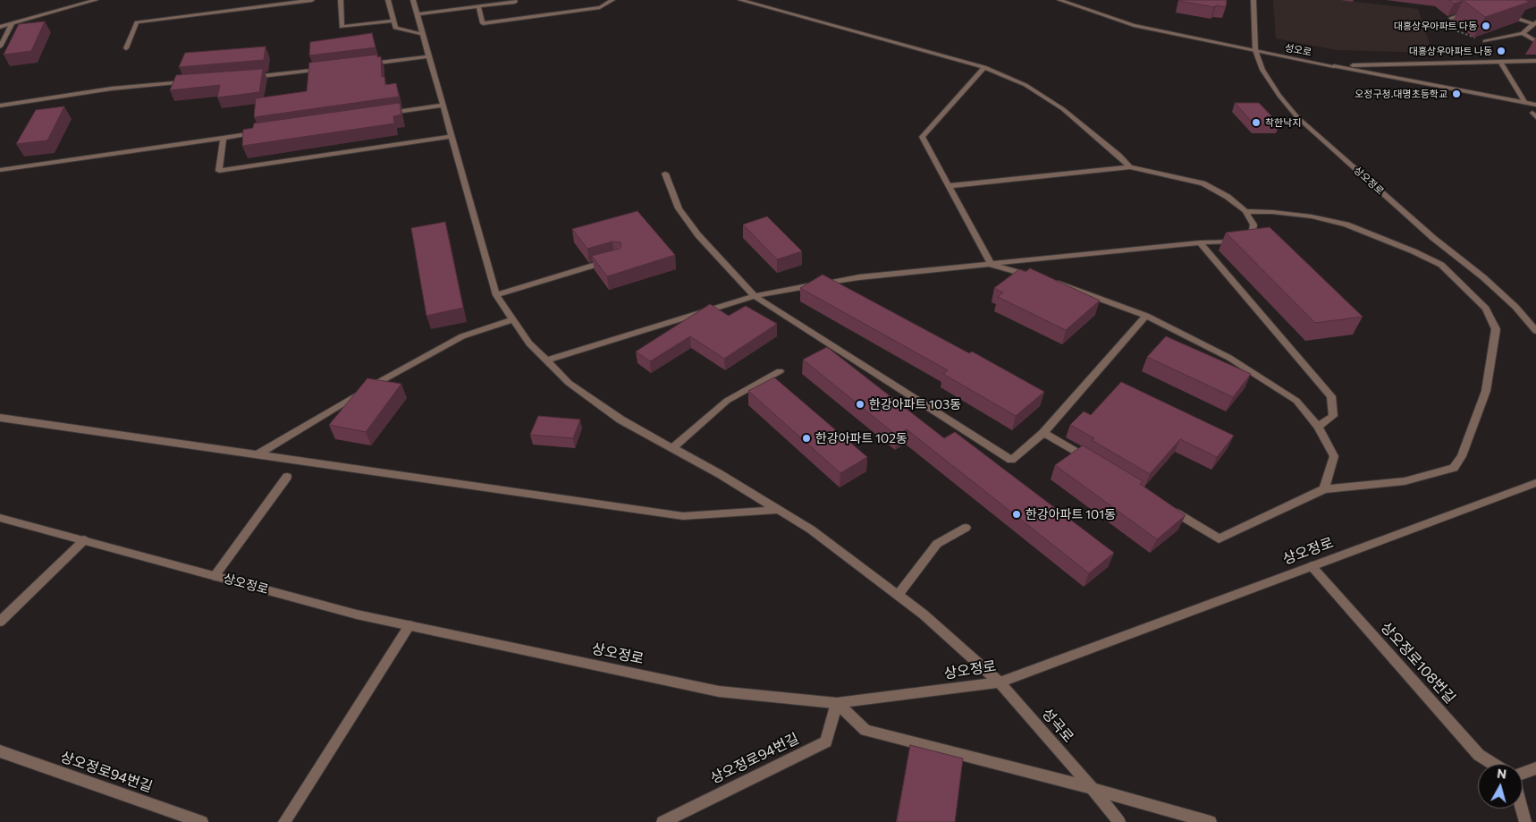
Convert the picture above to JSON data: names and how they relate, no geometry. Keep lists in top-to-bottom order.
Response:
{
  "streets": {
    "street": [
      "성오로",
      "상오정로",
      "상오정로108번길",
      "성곡로",
      "상오정로94번길"
    ]
  },
  "crossings": [
    ["성오로", "상오정로"],
    ["상오정로", "상오정로108번길"],
    ["상오정로", "성곡로"],
    ["상오정로", "상오정로94번길"]
  ],
  "places": [
    "대흥상우아파트 다동",
    "대흥상우아파트 나동",
    "오정구청.대명초등학교",
    "착한낙지",
    "한강아파트 103동",
    "한강아파트 102동",
    "한강아파트 101동"
  ],
  "north": "top"
}
